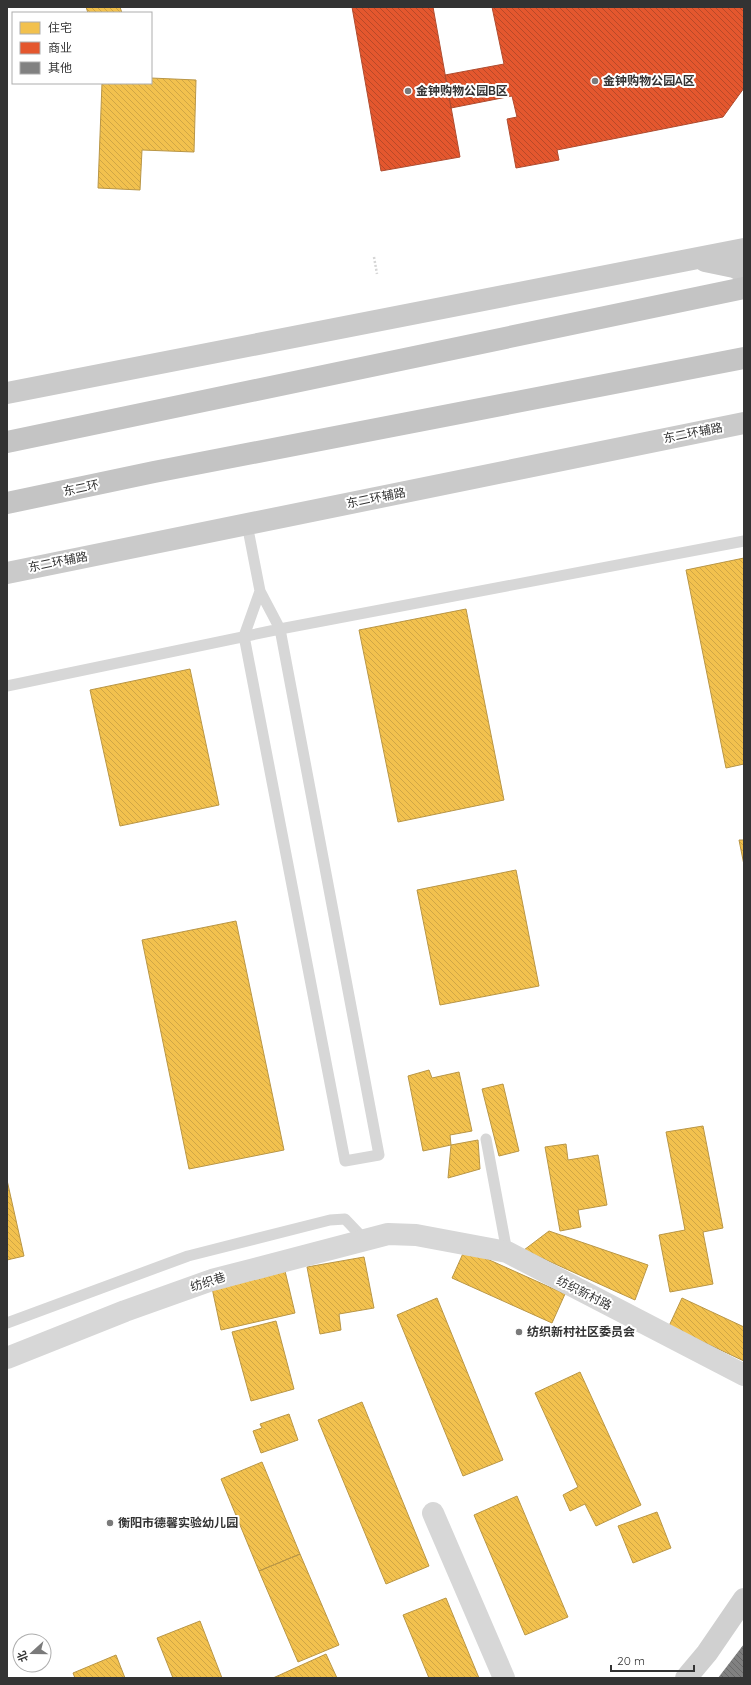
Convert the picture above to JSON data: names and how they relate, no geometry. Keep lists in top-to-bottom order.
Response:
{
  "streets": {
    "highway": ["东二环"],
    "main road": ["东二环辅路"],
    "street": ["纺织巷", "纺织新村路"]
  },
  "crossings": [
    ["纺织巷", "纺织新村路"]
  ],
  "places": [
    "金钟购物公园A区",
    "金钟购物公园B区",
    "纺织新村社区委员会",
    "衡阳市德馨实验幼儿园"
  ],
  "legend": ["住宅", "商业", "其他"],
  "scale_bar": "20 m",
  "north": "left"
}
